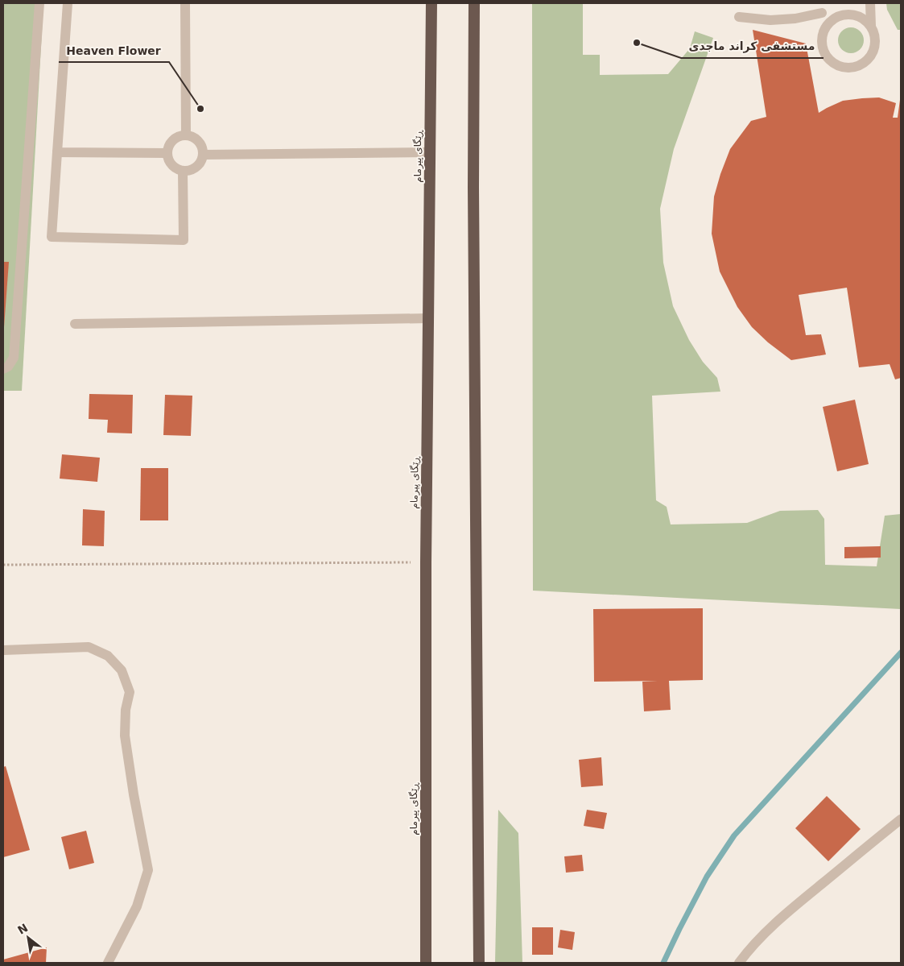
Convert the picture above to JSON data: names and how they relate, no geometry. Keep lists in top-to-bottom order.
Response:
{
  "streets": {
    "highway": ["ڕێگای پیرمام"]
  },
  "places": ["مستشفی کراند ماجدی", "Heaven Flower"],
  "north": "top left"
}
